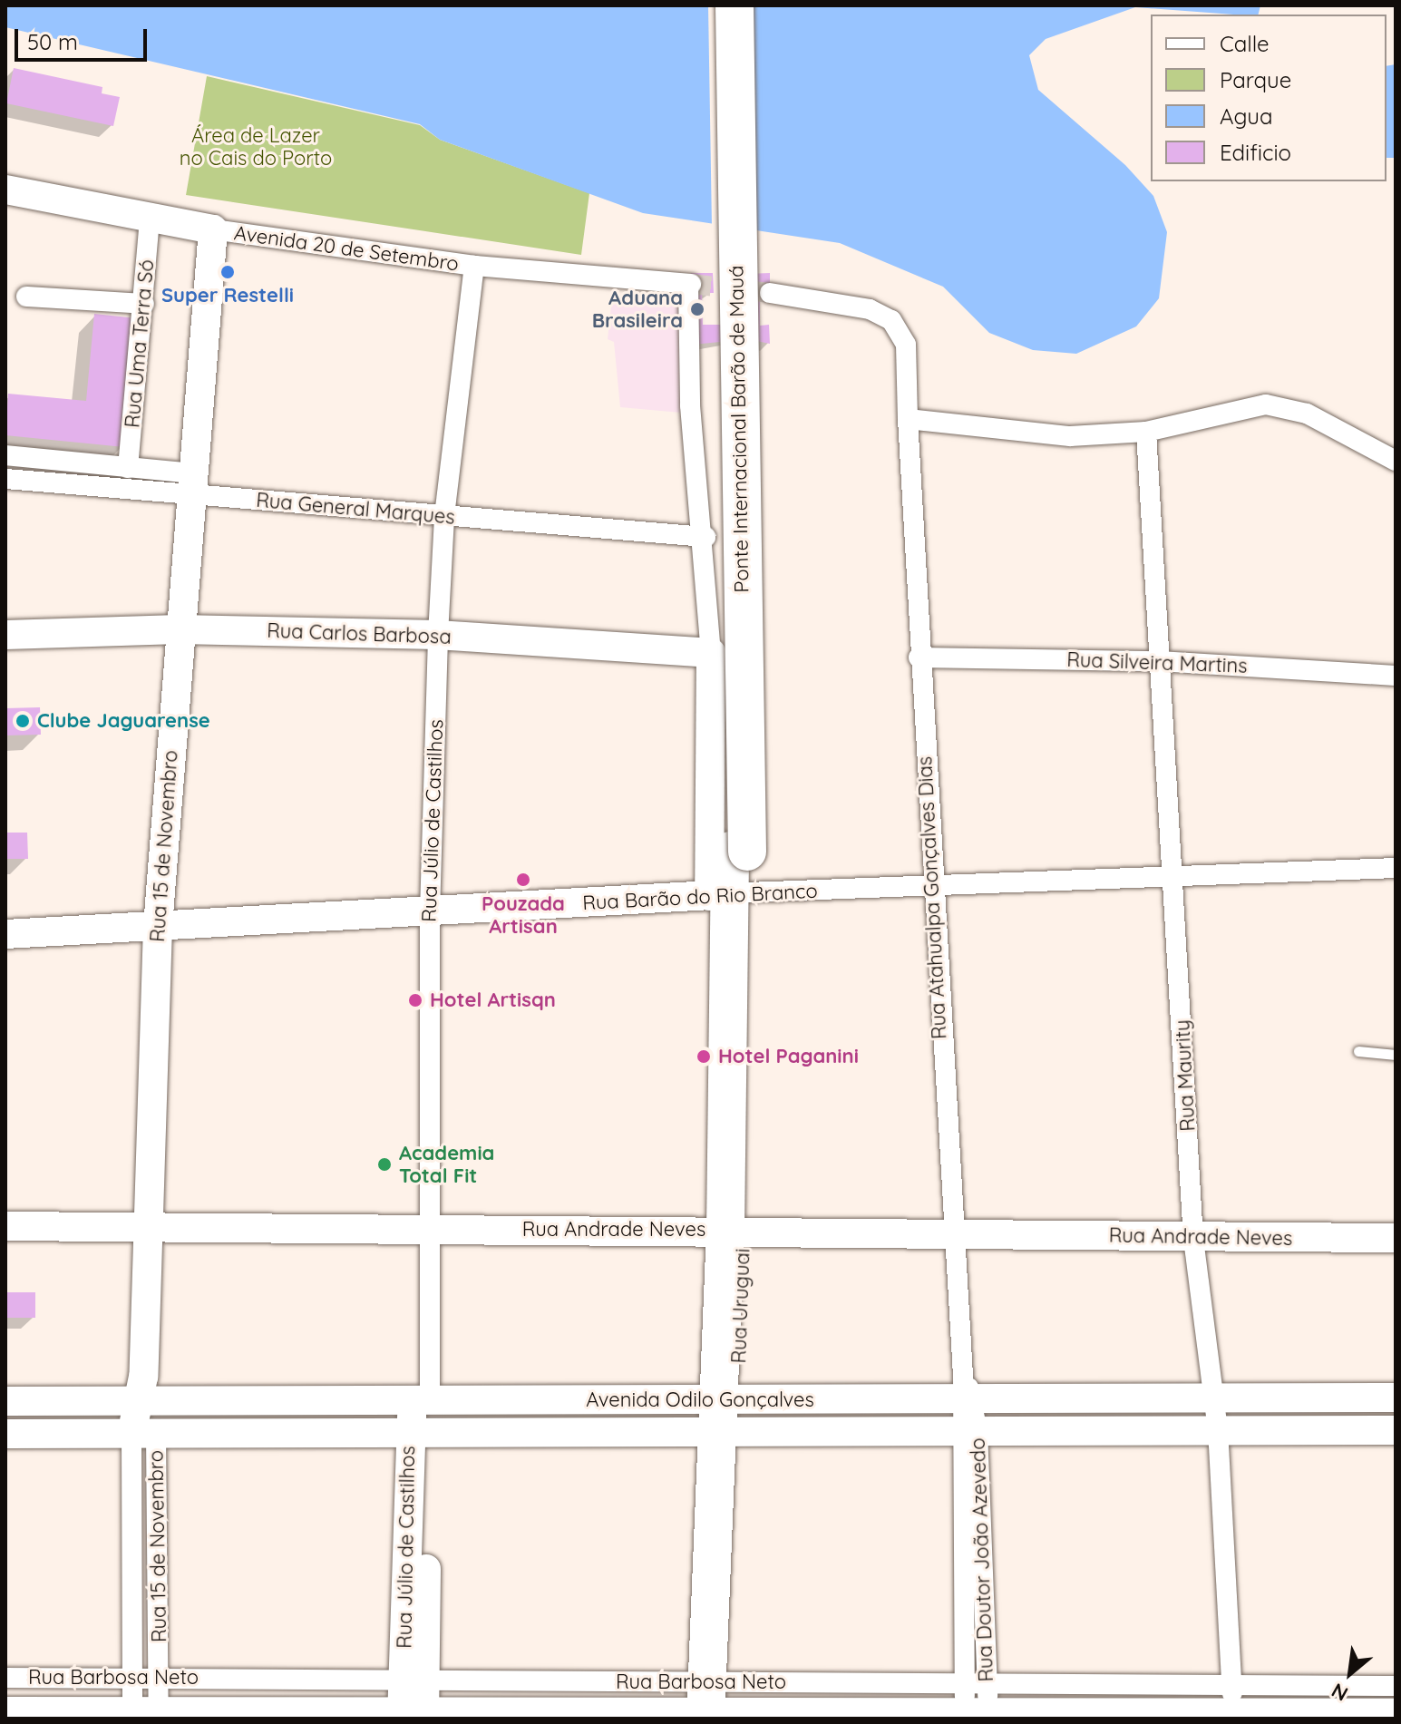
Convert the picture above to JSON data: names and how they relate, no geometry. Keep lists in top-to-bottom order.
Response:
{
  "streets": {
    "highway": ["Ponte Internacional Barão de Mauá", "Rua Uruguai"],
    "street": [
      "Avenida 20 de Setembro",
      "Rua Uma Terra Só",
      "Rua General Marques",
      "Rua Carlos Barbosa",
      "Rua Silveira Martins",
      "Rua Júlio de Castilhos",
      "Rua 15 de Novembro",
      "Rua Barão do Rio Branco",
      "Rua Atahualpa Gonçalves Dias",
      "Rua Maurity",
      "Rua Andrade Neves",
      "Avenida Odilo Gonçalves",
      "Rua Doutor João Azevedo",
      "Rua Barbosa Neto"
    ]
  },
  "crossings": [
    ["Avenida 20 de Setembro", "Rua Uma Terra Só"],
    ["Avenida 20 de Setembro", "Rua General Marques"],
    ["Avenida 20 de Setembro", "Rua Júlio de Castilhos"],
    ["Avenida 20 de Setembro", "Rua 15 de Novembro"],
    ["Ponte Internacional Barão de Mauá", "Rua Uruguai"],
    ["Rua General Marques", "Rua Júlio de Castilhos"],
    ["Rua General Marques", "Rua 15 de Novembro"],
    ["Rua Carlos Barbosa", "Rua Júlio de Castilhos"],
    ["Rua Carlos Barbosa", "Rua 15 de Novembro"],
    ["Rua Silveira Martins", "Rua Atahualpa Gonçalves Dias"],
    ["Rua Silveira Martins", "Rua Maurity"],
    ["Rua Júlio de Castilhos", "Rua Barão do Rio Branco"],
    ["Rua Júlio de Castilhos", "Rua Andrade Neves"],
    ["Rua Júlio de Castilhos", "Avenida Odilo Gonçalves"],
    ["Rua Júlio de Castilhos", "Rua Barbosa Neto"],
    ["Rua 15 de Novembro", "Rua Barão do Rio Branco"],
    ["Rua 15 de Novembro", "Rua Andrade Neves"],
    ["Rua 15 de Novembro", "Avenida Odilo Gonçalves"],
    ["Rua 15 de Novembro", "Rua Barbosa Neto"],
    ["Rua Barão do Rio Branco", "Rua Atahualpa Gonçalves Dias"],
    ["Rua Barão do Rio Branco", "Rua Maurity"],
    ["Rua Barão do Rio Branco", "Rua Uruguai"],
    ["Rua Atahualpa Gonçalves Dias", "Rua Andrade Neves"],
    ["Rua Atahualpa Gonçalves Dias", "Avenida Odilo Gonçalves"],
    ["Rua Atahualpa Gonçalves Dias", "Rua Doutor João Azevedo"],
    ["Rua Maurity", "Rua Andrade Neves"],
    ["Rua Maurity", "Avenida Odilo Gonçalves"],
    ["Rua Maurity", "Rua Barbosa Neto"],
    ["Rua Andrade Neves", "Rua Uruguai"],
    ["Rua Uruguai", "Avenida Odilo Gonçalves"],
    ["Rua Uruguai", "Rua Barbosa Neto"],
    ["Avenida Odilo Gonçalves", "Rua Doutor João Azevedo"],
    ["Rua Doutor João Azevedo", "Rua Barbosa Neto"]
  ],
  "parks": ["Área de Lazer no Cais do Porto"],
  "places": [
    "Super Restelli",
    "Aduana Brasileira",
    "Clube Jaguarense",
    "Pouzada Artisan",
    "Hotel Artisqn",
    "Hotel Paganini",
    "Academia Total Fit"
  ],
  "legend": [
    "Calle",
    "Parque",
    "Agua",
    "Edificio"
  ],
  "scale_bar": "50 m",
  "north": "bottom left"
}
